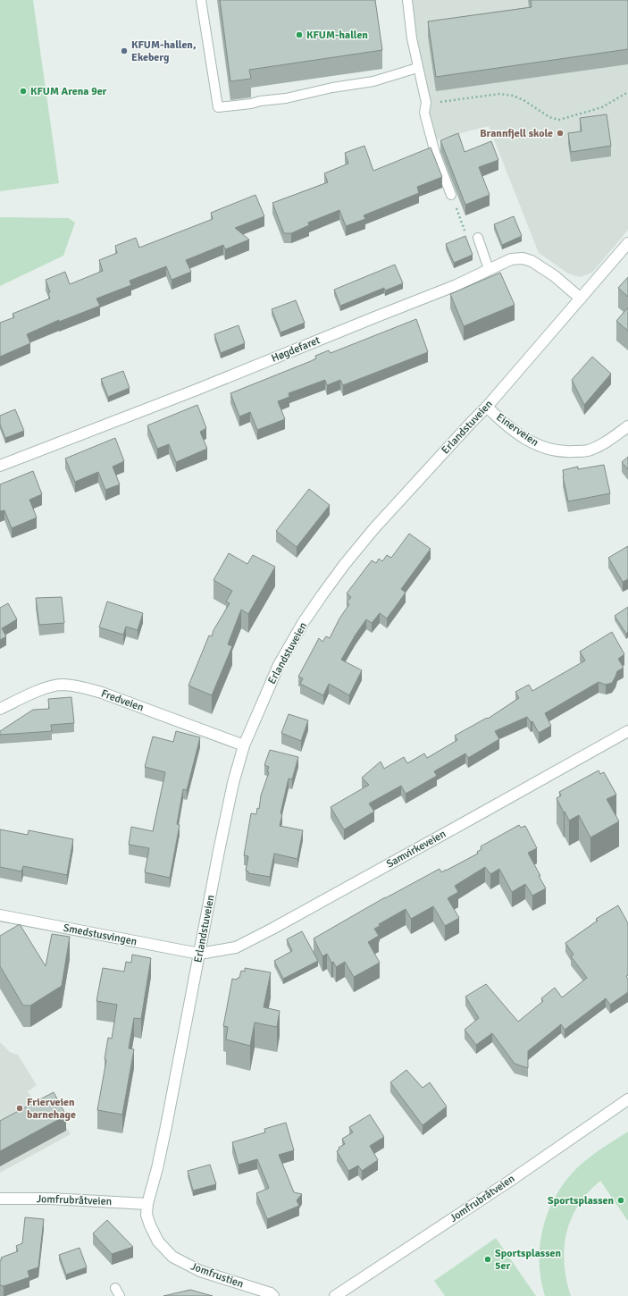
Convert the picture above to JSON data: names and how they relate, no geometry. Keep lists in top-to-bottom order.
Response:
{
  "streets": {
    "street": [
      "Høgdefaret",
      "Erlandstuveien",
      "Einerveien",
      "Fredveien",
      "Samvirkeveien",
      "Smedstusvingen",
      "Jomfrubråtveien",
      "Jomfrustien"
    ]
  },
  "crossings": [
    ["Høgdefaret", "Erlandstuveien"],
    ["Erlandstuveien", "Einerveien"],
    ["Erlandstuveien", "Fredveien"],
    ["Erlandstuveien", "Samvirkeveien"],
    ["Erlandstuveien", "Smedstusvingen"],
    ["Erlandstuveien", "Jomfrustien"],
    ["Samvirkeveien", "Smedstusvingen"],
    ["Jomfrubråtveien", "Jomfrustien"]
  ],
  "places": [
    "KFUM-hallen",
    "KFUM-hallen, Ekeberg",
    "KFUM Arena 9er",
    "Brannfjell skole",
    "Frierveien barnehage",
    "Sportsplassen",
    "Sportsplassen 5er"
  ]
}
